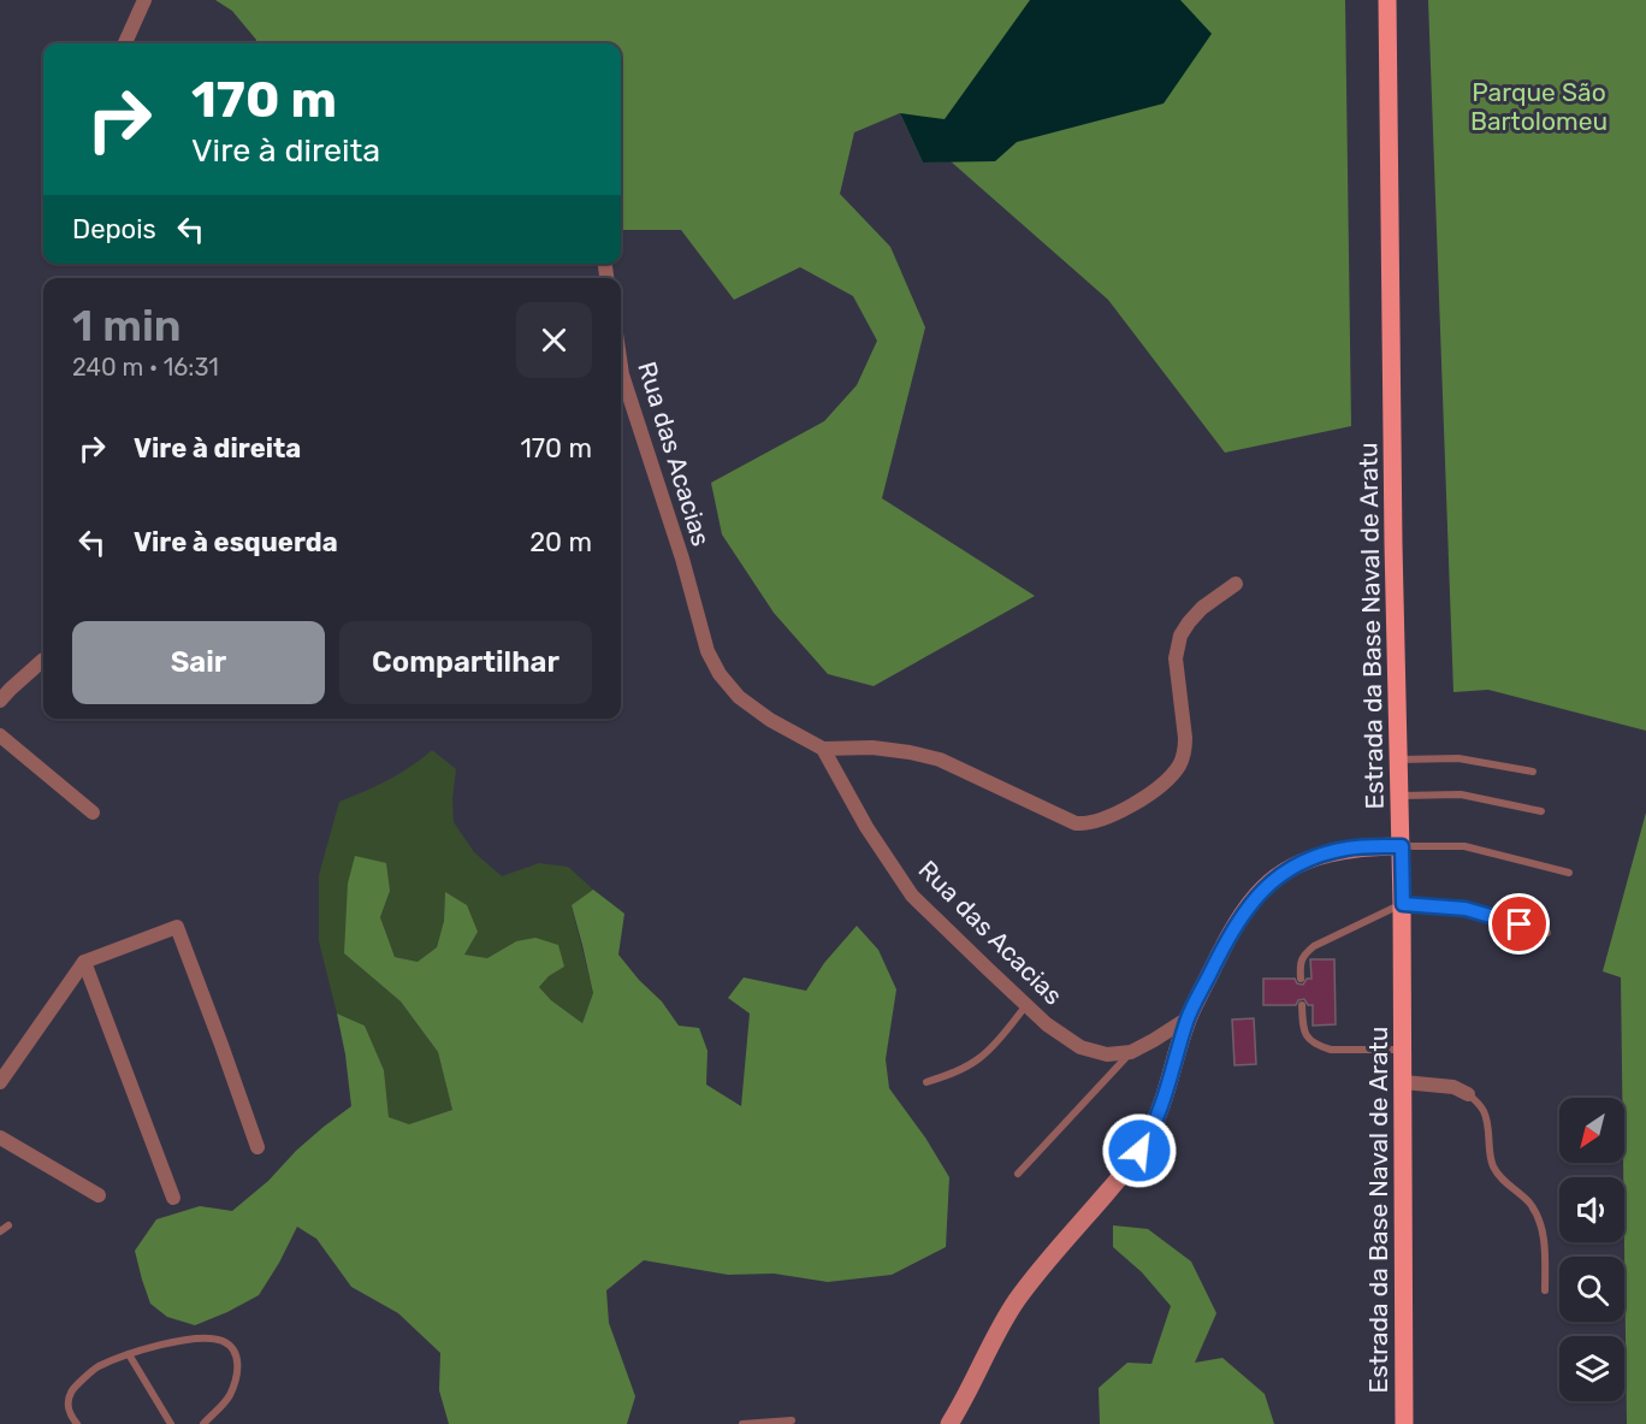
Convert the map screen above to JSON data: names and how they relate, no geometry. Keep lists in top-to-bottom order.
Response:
{
  "streets": {
    "main road": ["Estrada da Base Naval de Aratu"],
    "street": ["Rua das Acacias"]
  },
  "parks": ["Parque São Bartolomeu"],
  "north": "bottom left",
  "page": {
    "turn": ["170 m", "Vire à direita"],
    "then": "Depois",
    "heading": ["1 min", "240 m · 16:31"],
    "list": [
      {
        "name": "Vire à direita",
        "value": "170 m"
      },
      {
        "name": "Vire à esquerda",
        "value": "20 m"
      }
    ],
    "buttons": ["Sair", "Compartilhar"]
  }
}
